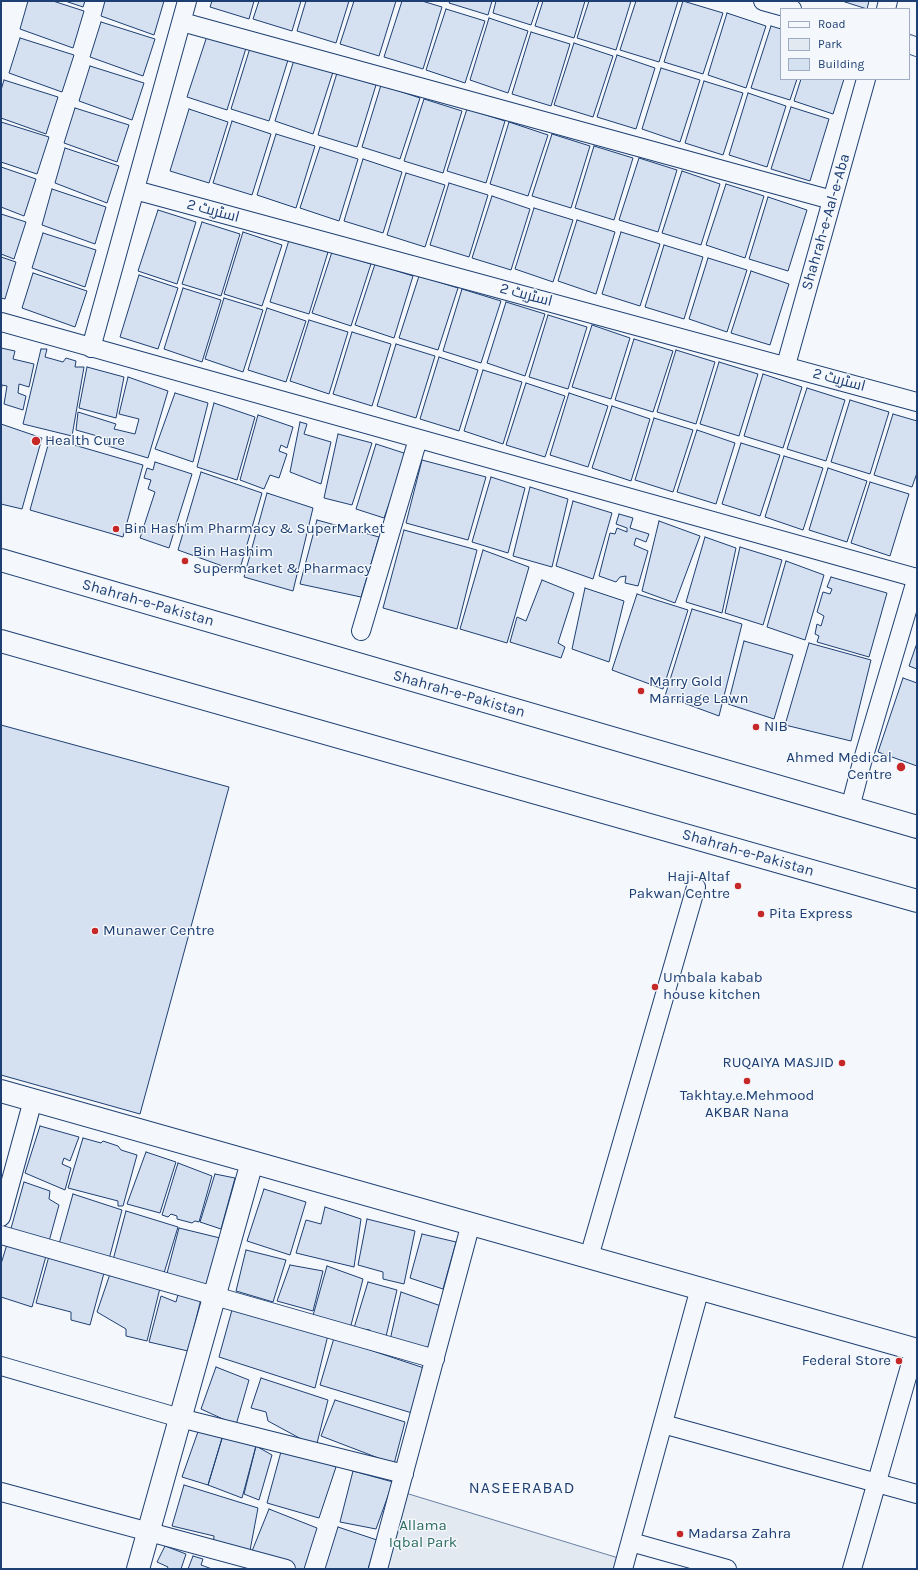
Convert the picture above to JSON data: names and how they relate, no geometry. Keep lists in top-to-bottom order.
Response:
{
  "streets": {
    "main road": ["Shahrah-e-Pakistan"],
    "street": ["اسٹریٹ 2", "Shahrah-e-Aal-e-Aba"]
  },
  "crossings": [
    ["اسٹریٹ 2", "Shahrah-e-Aal-e-Aba"]
  ],
  "districts": ["NASEERABAD"],
  "parks": ["Allama Iqbal Park"],
  "places": [
    "Health Cure",
    "Bin Hashim Pharmacy & SuperMarket",
    "Bin Hashim Supermarket & Pharmacy",
    "Marry Gold Marriage Lawn",
    "NIB",
    "Ahmed Medical Centre",
    "Haji Altaf Pakwan Centre",
    "Pita Express",
    "Munawer Centre",
    "Umbala kabab house kitchen",
    "RUQAIYA MASJID",
    "Takhtay.e.Mehmood AKBAR Nana",
    "Federal Store",
    "Madarsa Zahra"
  ],
  "legend": ["Road", "Park", "Building"]
}
